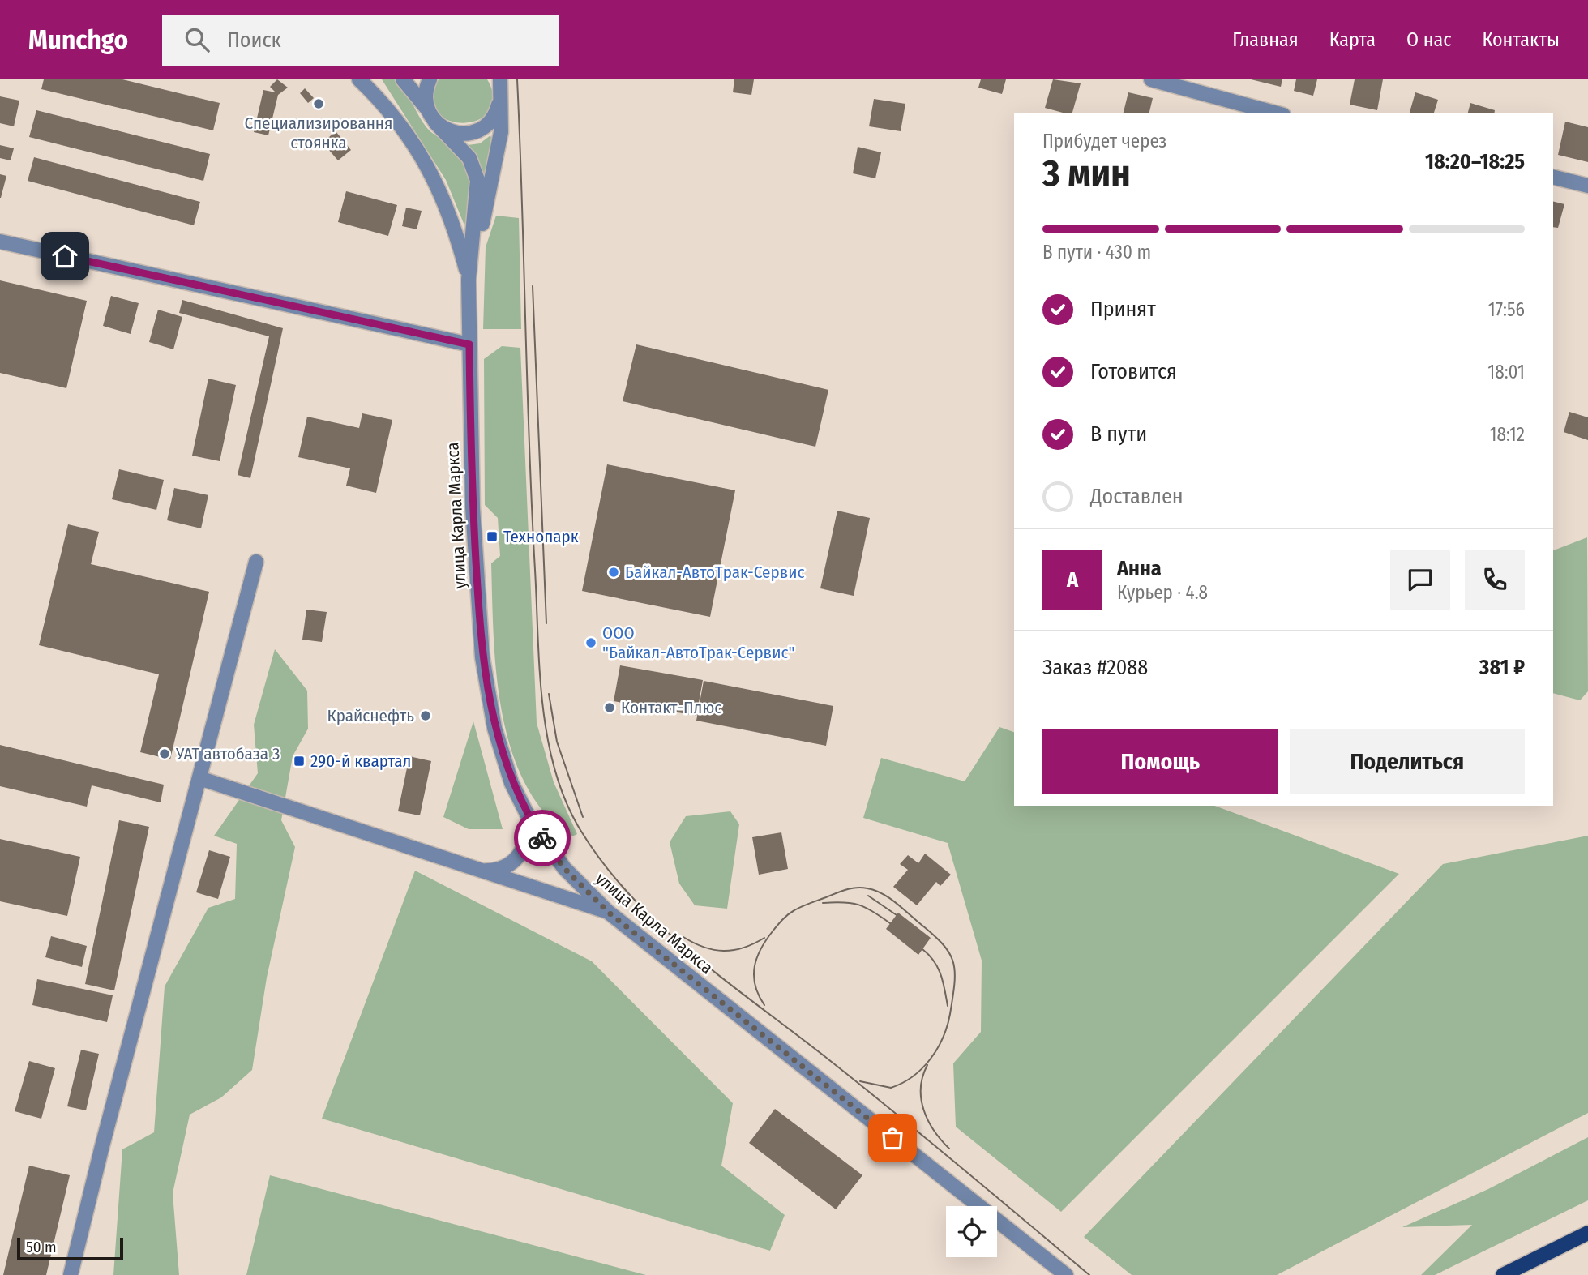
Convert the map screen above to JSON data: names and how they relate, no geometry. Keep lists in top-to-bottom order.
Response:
{
  "streets": {
    "street": ["улица Карла Маркса"]
  },
  "places": {
    "other": [
      "Специализировання стоянка",
      "Байкал-АвтоТрак-Сервис",
      "ООО \"Байкал-АвтоТрак-Сервис\"",
      "Контакт-Плюс",
      "Крайснефть",
      "УАТ автобаза 3"
    ],
    "transit": ["Технопарк", "290-й квартал"]
  },
  "scale_bar": "50 m",
  "page": {
    "header": "Munchgo",
    "search": "Поиск",
    "nav": [
      "Главная",
      "Карта",
      "О нас",
      "Контакты"
    ],
    "heading": ["3 мин", "Прибудет через", "18:20–18:25"],
    "panel": [
      "Анна",
      "Курьер · 4.8",
      "Заказ #2088",
      "381 ₽"
    ],
    "bar": "В пути · 430 m",
    "list": [
      ["Принят", "17:56"],
      ["Готовится", "18:01"],
      ["В пути", "18:12"],
      "Доставлен"
    ],
    "round": "А",
    "buttons": ["Помощь", "Поделиться"],
    "scale": "50 m"
  }
}
